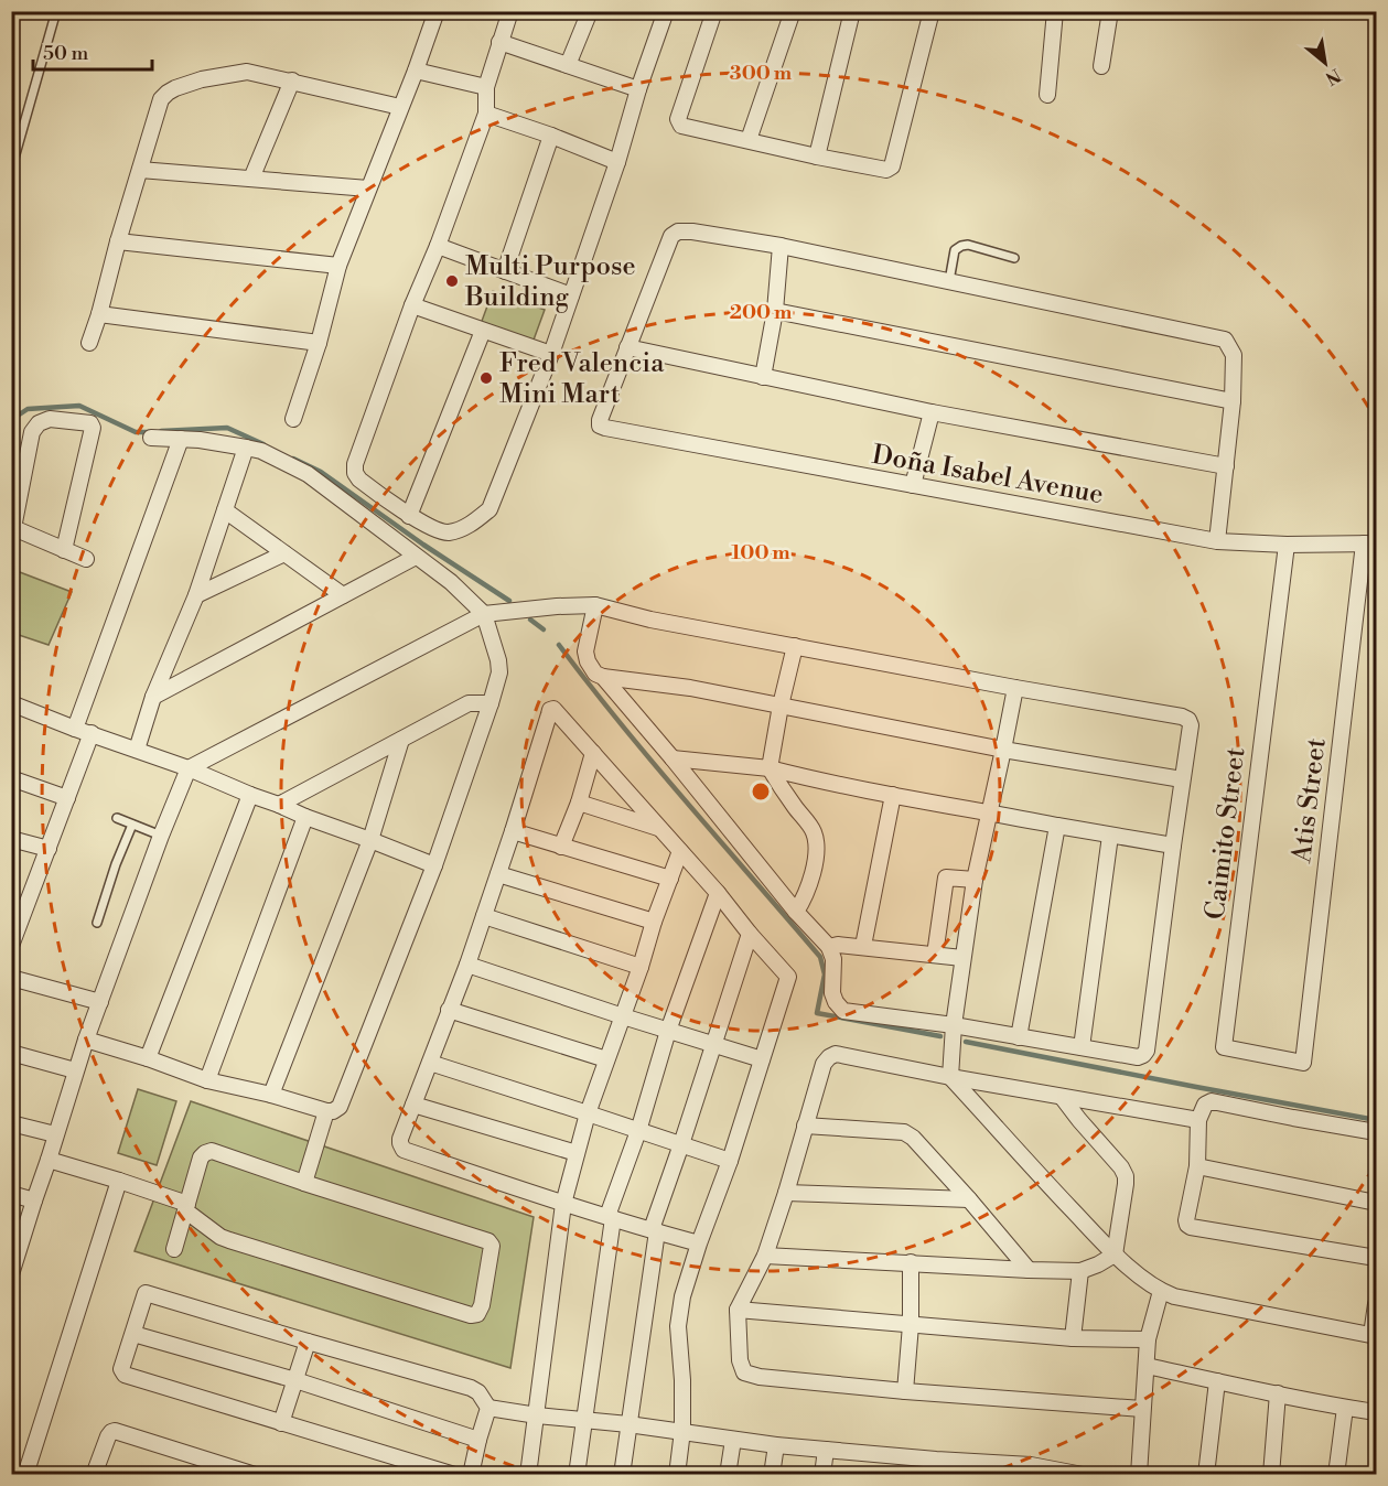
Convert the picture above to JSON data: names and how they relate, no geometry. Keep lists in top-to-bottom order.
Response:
{
  "streets": {
    "street": ["Doña Isabel Avenue", "Atis Street", "Caimito Street"]
  },
  "crossings": [
    ["Doña Isabel Avenue", "Atis Street"],
    ["Doña Isabel Avenue", "Caimito Street"],
    ["Atis Street", "Caimito Street"]
  ],
  "places": ["Multi Purpose Building", "Fred Valencia Mini Mart"],
  "scale_bar": "50 m",
  "north": "bottom right",
  "rings": ["300 m", "200 m", "100 m"]
}
